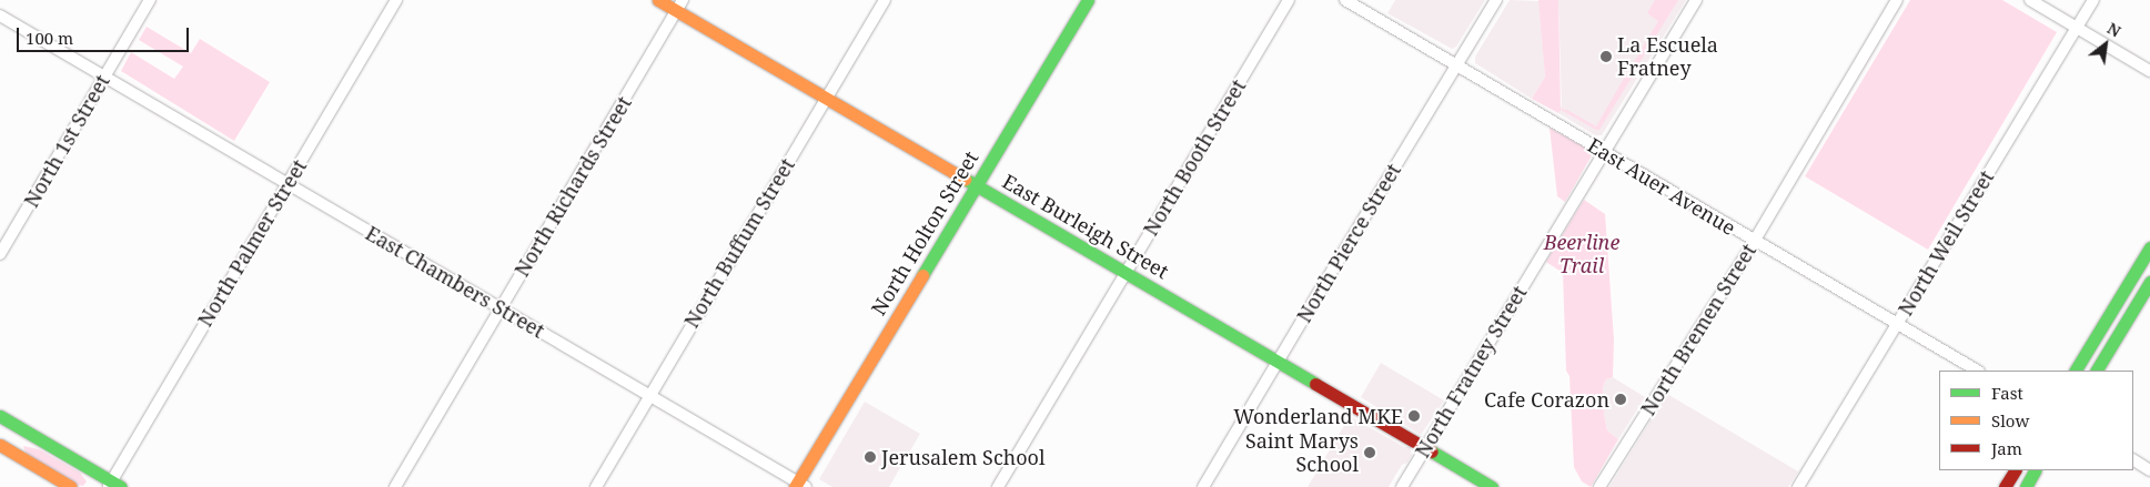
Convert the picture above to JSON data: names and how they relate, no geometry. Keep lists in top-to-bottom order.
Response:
{
  "streets": {
    "main road": ["East Burleigh Street", "North Holton Street"],
    "street": [
      "North 1st Street",
      "North Booth Street",
      "North Richards Street",
      "East Auer Avenue",
      "North Palmer Street",
      "North Buffum Street",
      "North Pierce Street",
      "North Weil Street",
      "East Chambers Street",
      "North Bremen Street",
      "North Fratney Street"
    ]
  },
  "crossings": [
    ["North 1st Street", "East Chambers Street"],
    ["North Booth Street", "East Burleigh Street"],
    ["North Richards Street", "East Burleigh Street"],
    ["North Richards Street", "East Chambers Street"],
    ["East Auer Avenue", "North Pierce Street"],
    ["East Auer Avenue", "North Weil Street"],
    ["East Auer Avenue", "North Bremen Street"],
    ["East Auer Avenue", "North Fratney Street"],
    ["East Burleigh Street", "North Holton Street"],
    ["East Burleigh Street", "North Buffum Street"],
    ["East Burleigh Street", "North Pierce Street"],
    ["East Burleigh Street", "North Fratney Street"],
    ["North Holton Street", "East Chambers Street"],
    ["North Palmer Street", "East Chambers Street"],
    ["North Buffum Street", "East Chambers Street"]
  ],
  "parks": ["Beerline Trail"],
  "places": [
    "La Escuela Fratney",
    "Cafe Corazon",
    "Wonderland MKE",
    "Saint Marys School",
    "Jerusalem School"
  ],
  "legend": ["Fast", "Slow", "Jam"],
  "scale_bar": "100 m",
  "north": "top right"
}
